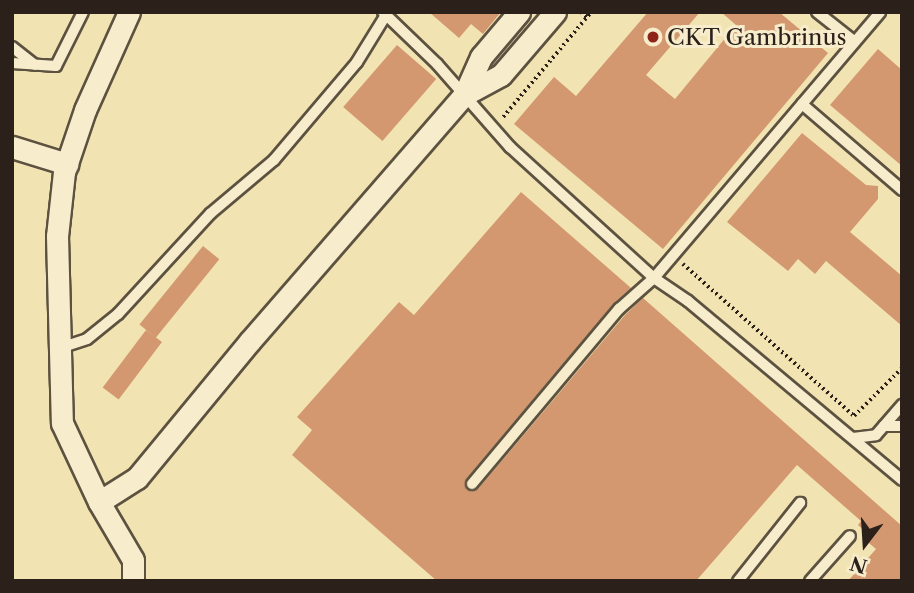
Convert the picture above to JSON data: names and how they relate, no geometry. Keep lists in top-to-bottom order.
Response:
{
  "places": ["CKT Gambrinus"],
  "north": "bottom"
}
